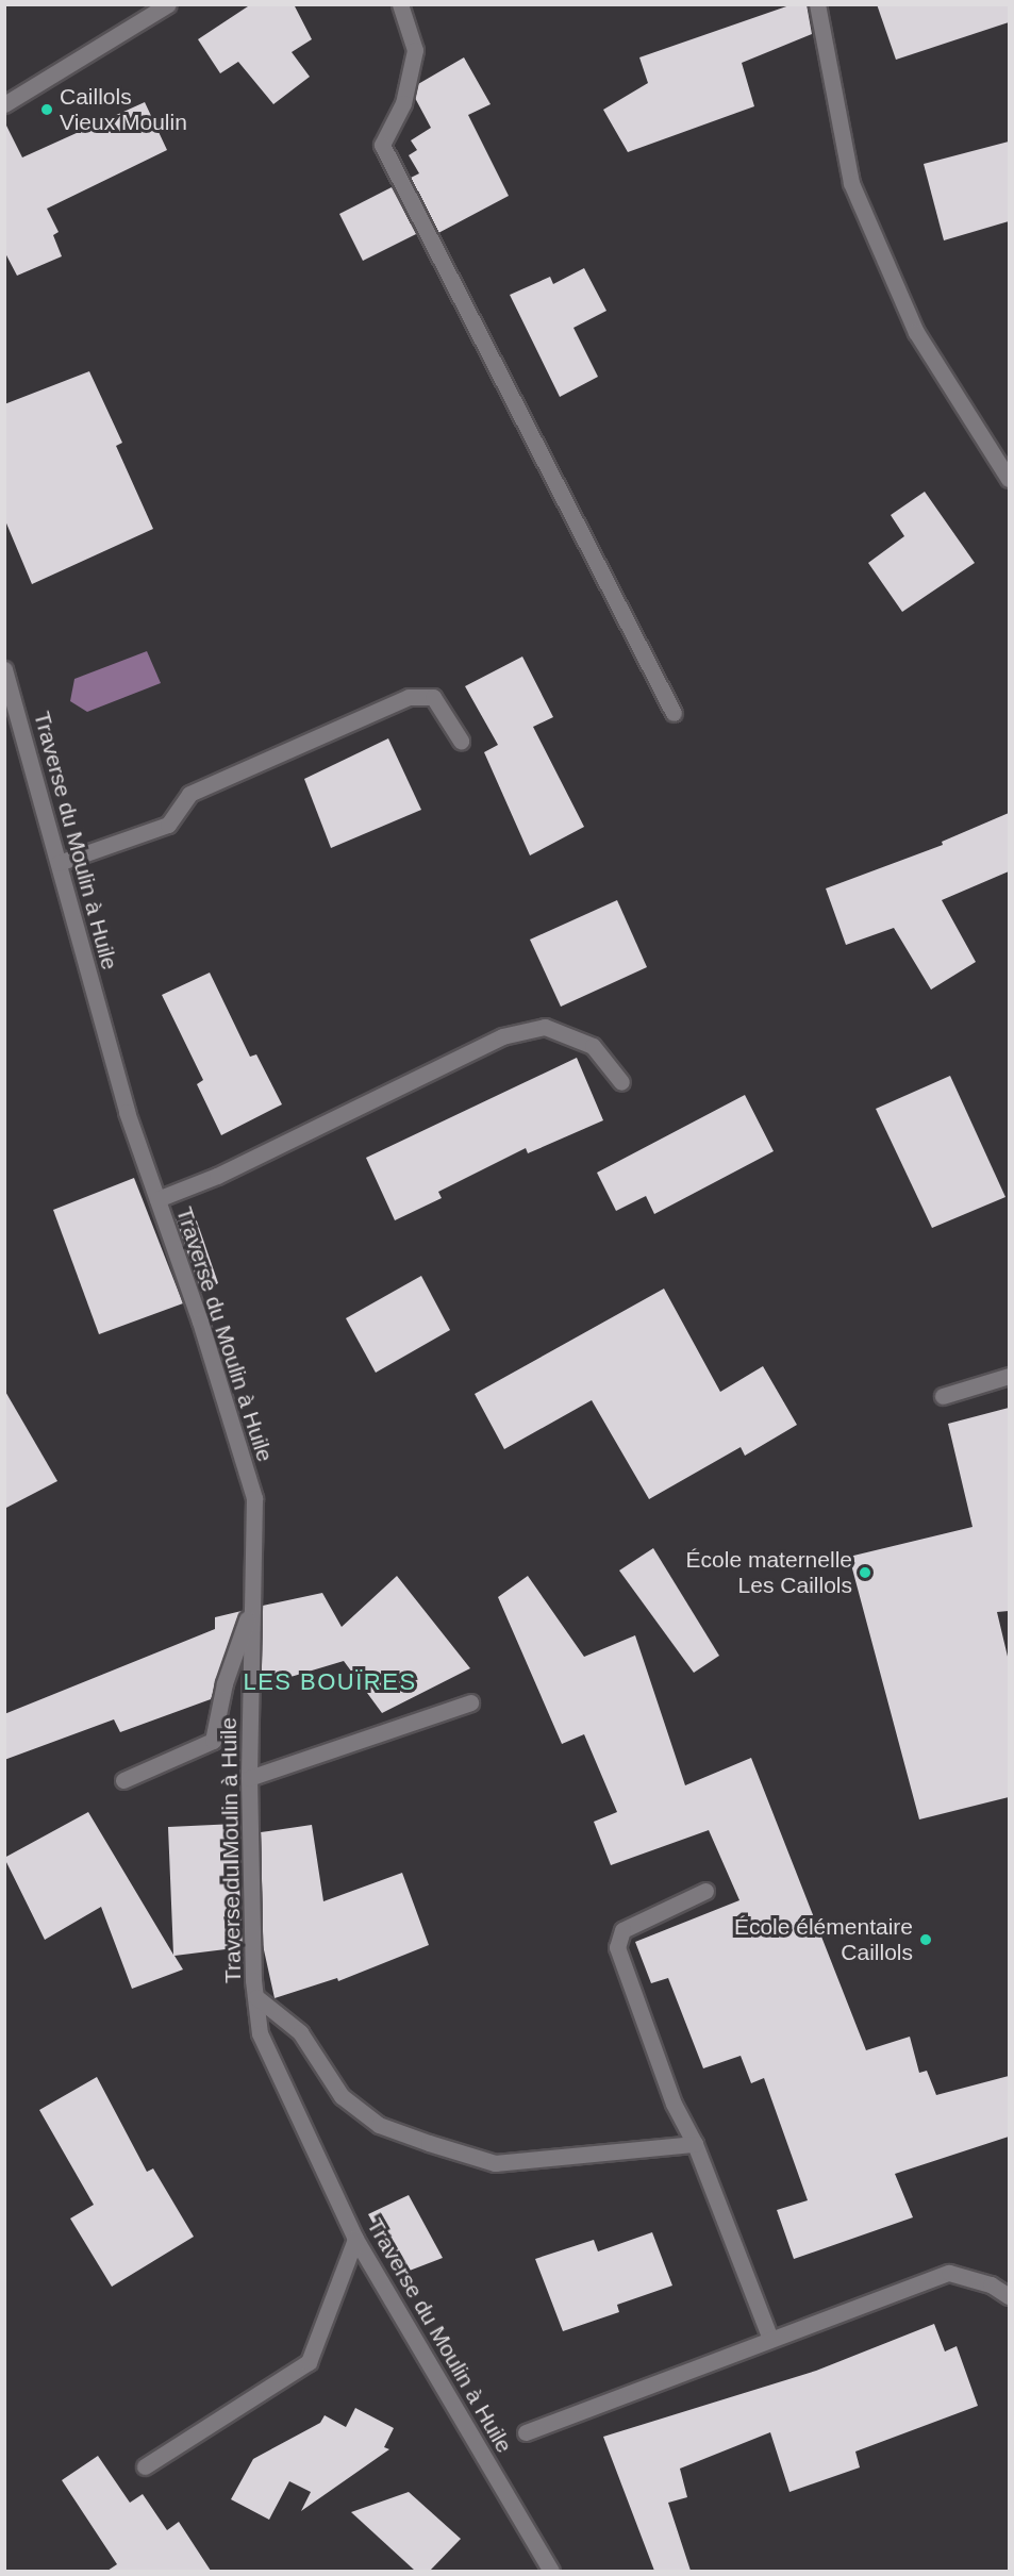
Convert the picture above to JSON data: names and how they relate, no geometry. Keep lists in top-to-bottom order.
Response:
{
  "streets": {
    "street": ["Traverse du Moulin à Huile"]
  },
  "districts": ["LES BOUÏRES"],
  "places": ["Caillols Vieux Moulin", "École maternelle Les Caillols", "École élémentaire Caillols"]
}
